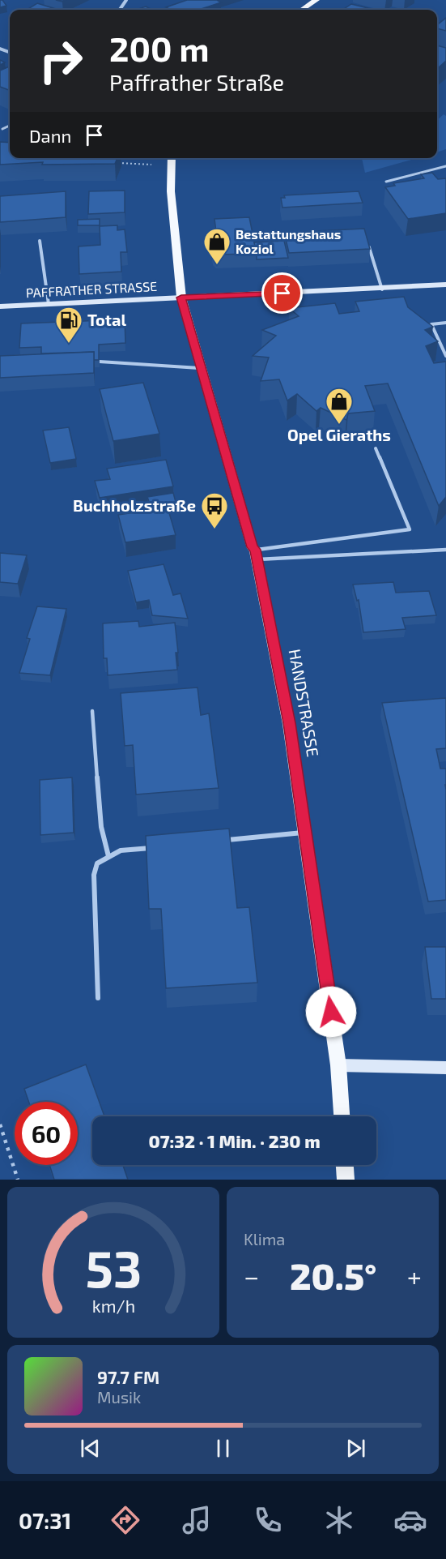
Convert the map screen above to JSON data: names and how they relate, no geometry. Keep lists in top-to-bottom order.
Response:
{
  "streets": {
    "main road": ["PAFFRATHER STRASSE", "HANDSTRASSE"]
  },
  "crossings": [
    ["PAFFRATHER STRASSE", "HANDSTRASSE"]
  ],
  "places": {
    "shop": ["Bestattungshaus Koziol", "Opel Gieraths"],
    "fuel station": ["Total"],
    "bus stop": ["Buchholzstraße"]
  },
  "page": {
    "turn": ["200 m", "Paffrather Straße"],
    "then": "Dann",
    "limit": "60",
    "trip": "07:32 · 1 Min. · 230 m",
    "tile": "Klima",
    "heat": ["−", "20.5°", "+"],
    "song": ["97.7 FM", "Musik"],
    "tabs": "07:31",
    "gauge": ["53", "km/h"]
  }
}
